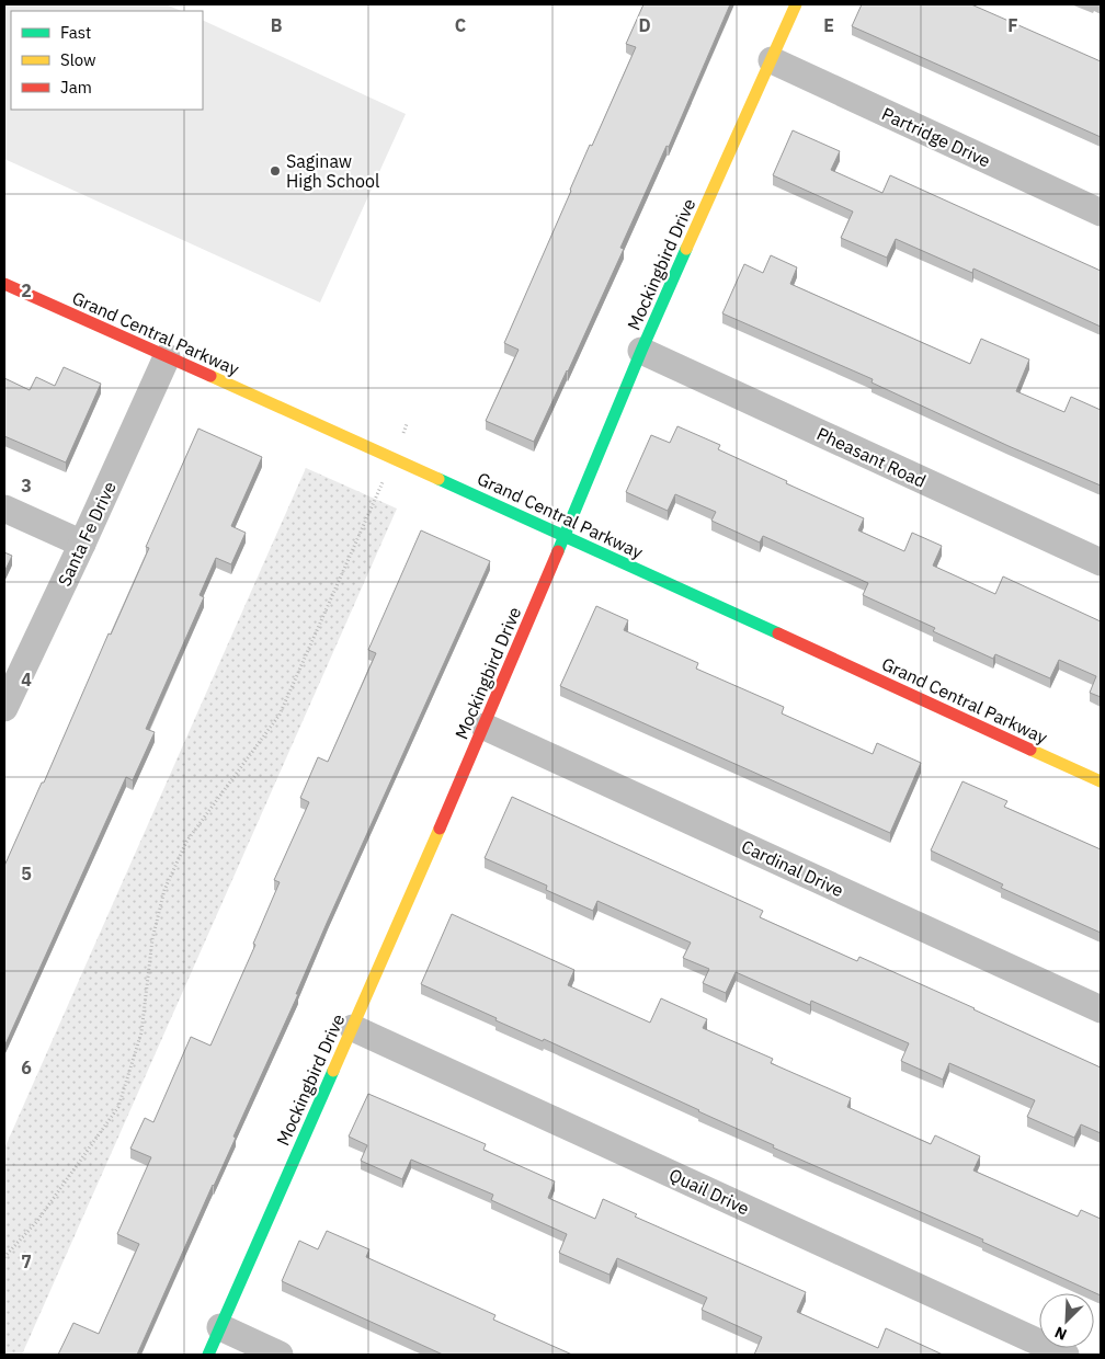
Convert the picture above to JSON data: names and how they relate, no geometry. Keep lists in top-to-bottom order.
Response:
{
  "streets": {
    "street": [
      "Partridge Drive",
      "Mockingbird Drive",
      "Grand Central Parkway",
      "Pheasant Road",
      "Santa Fe Drive",
      "Cardinal Drive",
      "Quail Drive"
    ]
  },
  "crossings": [
    ["Partridge Drive", "Mockingbird Drive"],
    ["Mockingbird Drive", "Grand Central Parkway"],
    ["Mockingbird Drive", "Pheasant Road"],
    ["Mockingbird Drive", "Cardinal Drive"],
    ["Mockingbird Drive", "Quail Drive"],
    ["Grand Central Parkway", "Santa Fe Drive"]
  ],
  "places": ["Saginaw High School"],
  "legend": ["Fast", "Slow", "Jam"],
  "north": "bottom left",
  "grid": {
    "columns": [
      "B",
      "C",
      "D",
      "E",
      "F"
    ],
    "rows": [
      "2",
      "3",
      "4",
      "5",
      "6",
      "7"
    ]
  }
}
